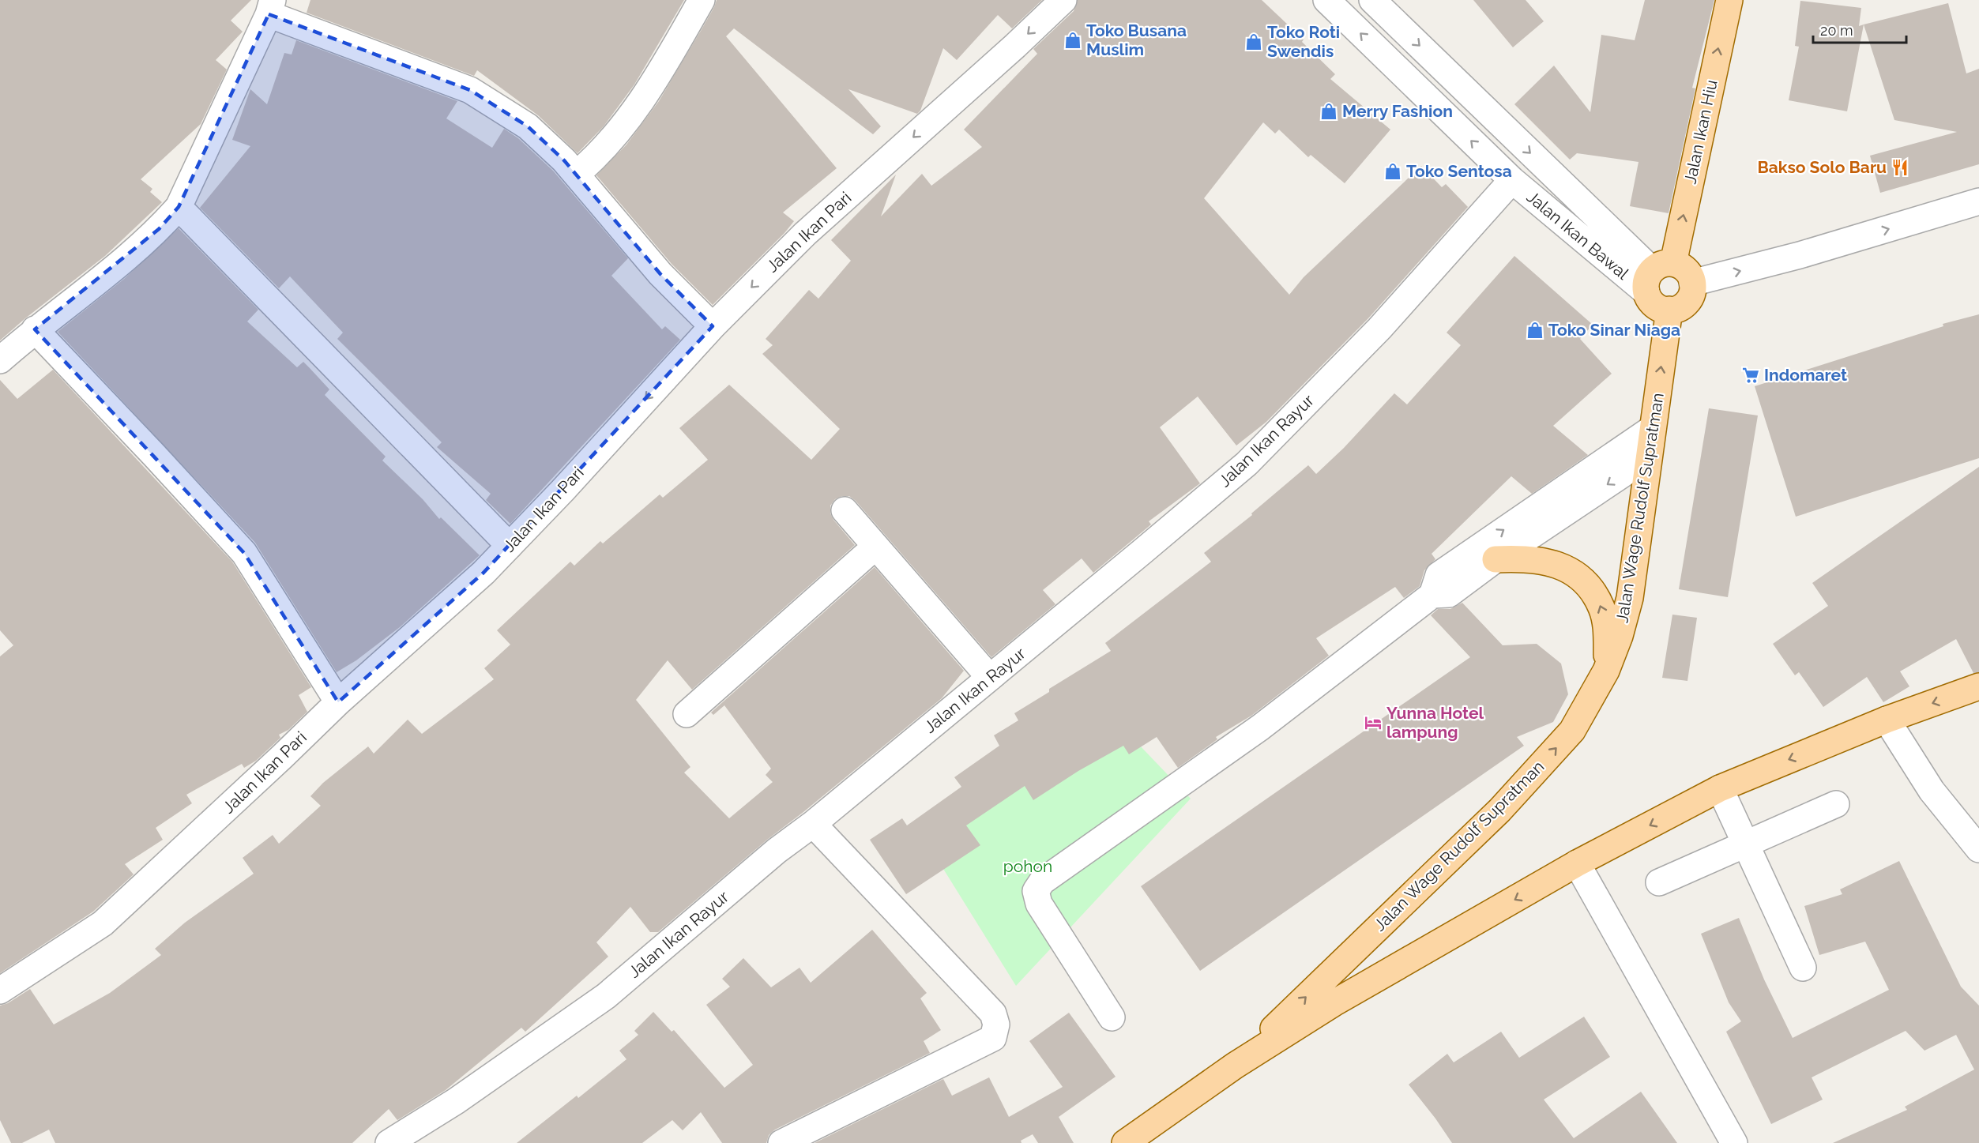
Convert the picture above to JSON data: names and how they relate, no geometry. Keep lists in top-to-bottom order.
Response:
{
  "streets": {
    "main road": ["Jalan Ikan Hiu", "Jalan Wage Rudolf Supratman"],
    "street": ["Jalan Ikan Pari", "Jalan Ikan Bawal", "Jalan Ikan Rayur"]
  },
  "crossings": [
    ["Jalan Ikan Hiu", "Jalan Ikan Bawal"],
    ["Jalan Ikan Hiu", "Jalan Wage Rudolf Supratman"],
    ["Jalan Ikan Bawal", "Jalan Ikan Rayur"],
    ["Jalan Ikan Bawal", "Jalan Wage Rudolf Supratman"]
  ],
  "one_way": ["Jalan Ikan Hiu", "Jalan Ikan Pari"],
  "parks": ["pohon"],
  "places": {
    "shop": [
      "Toko Busana Muslim",
      "Toko Roti Swendis",
      "Merry Fashion",
      "Toko Sentosa",
      "Toko Sinar Niaga"
    ],
    "restaurant": ["Bakso Solo Baru"],
    "supermarket": ["Indomaret"],
    "hotel": ["Yunna Hotel lampung"]
  },
  "scale_bar": "20 m"
}
